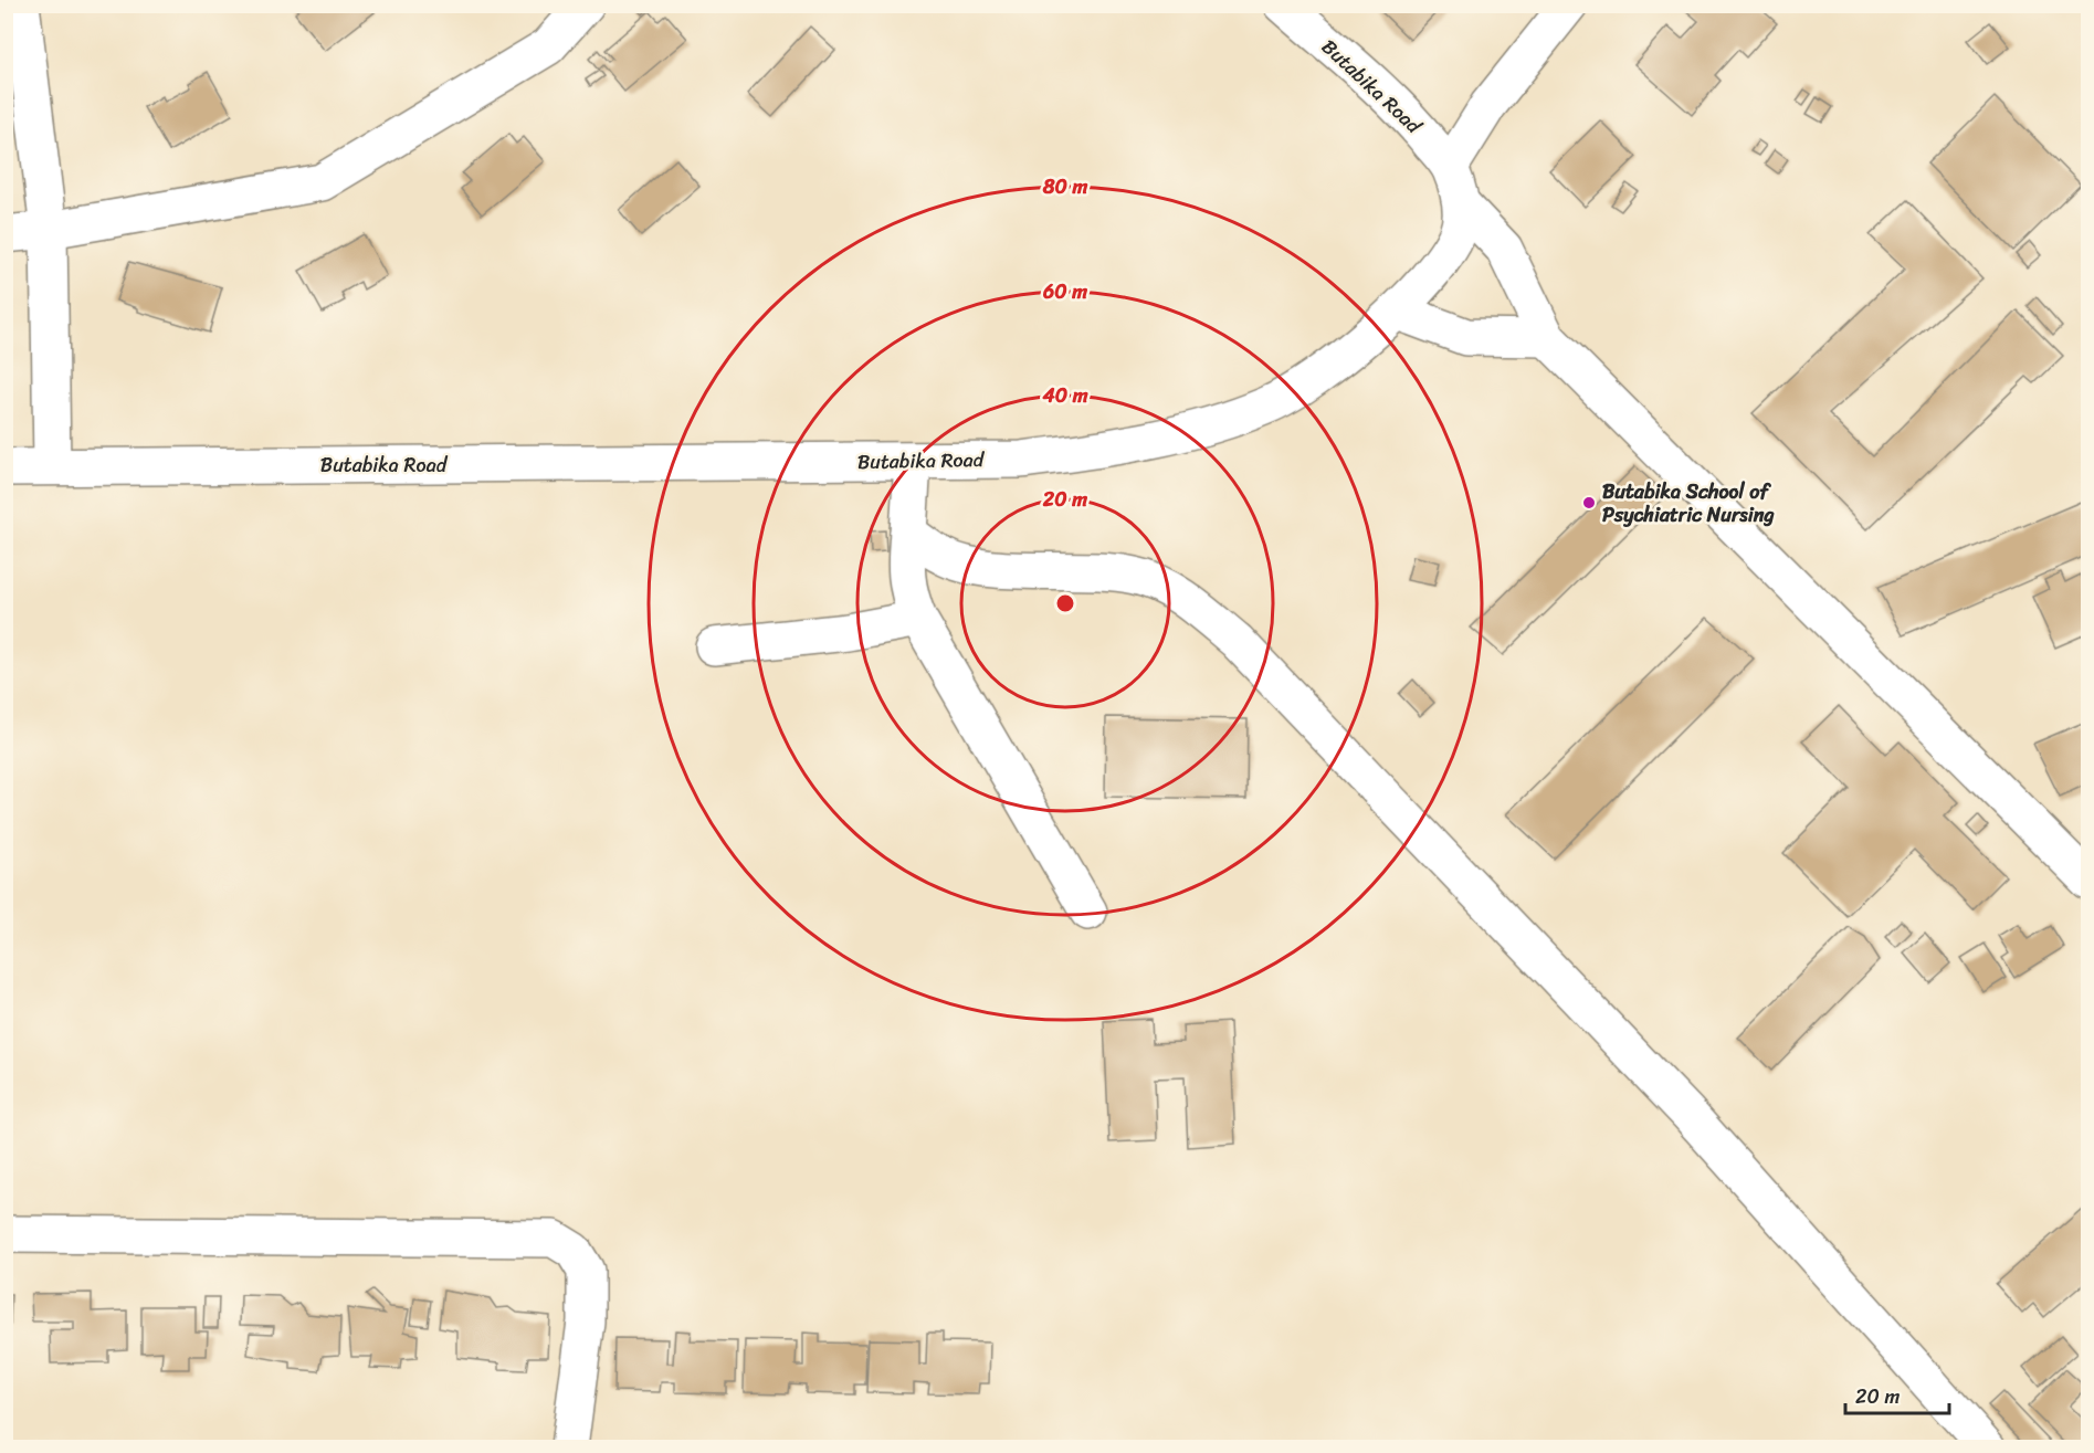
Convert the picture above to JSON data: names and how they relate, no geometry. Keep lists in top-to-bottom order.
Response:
{
  "streets": {
    "street": ["Butabika Road"]
  },
  "places": ["Butabika School of Psychiatric Nursing"],
  "scale_bar": "20 m",
  "rings": [
    "80 m",
    "60 m",
    "40 m",
    "20 m"
  ]
}
